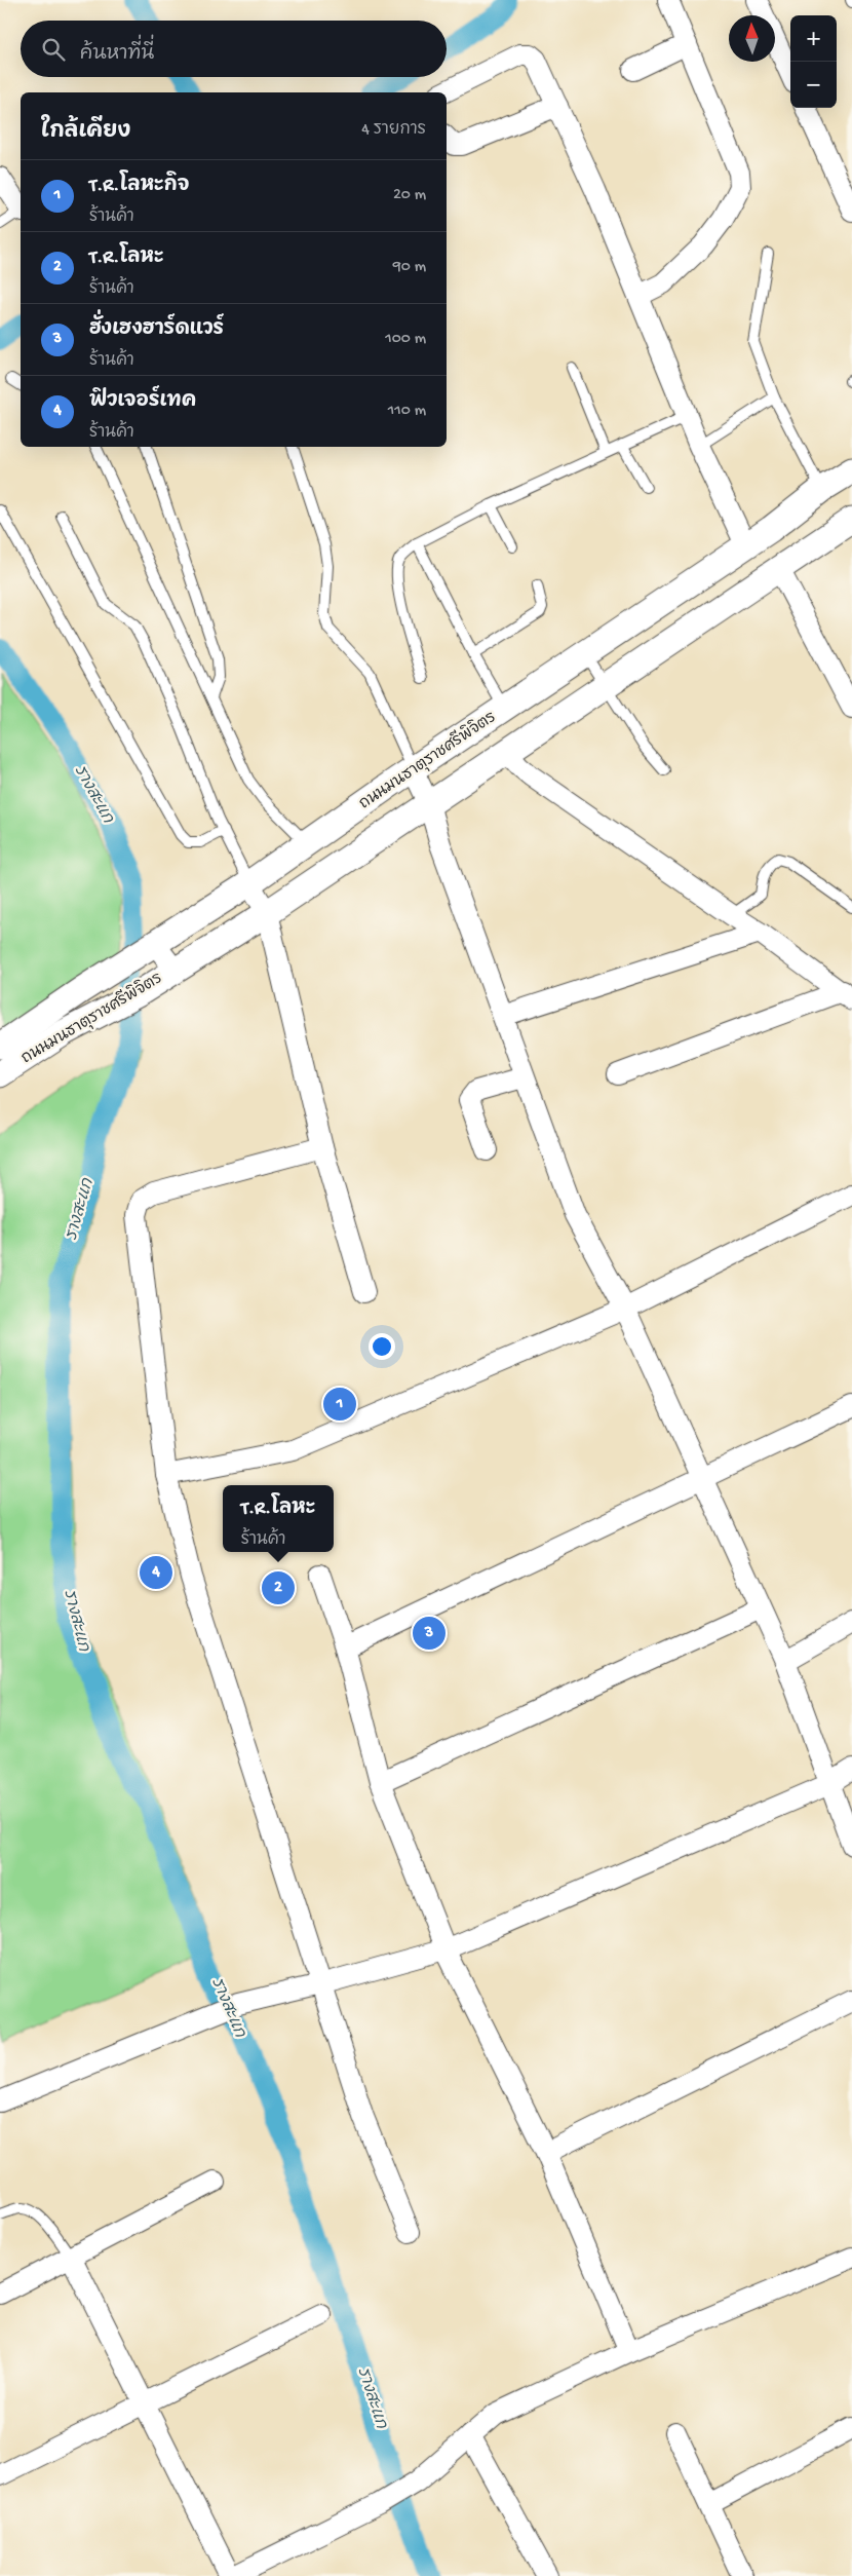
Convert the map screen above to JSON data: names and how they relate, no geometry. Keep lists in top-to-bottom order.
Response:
{
  "streets": {
    "street": ["ถนนมนธาตุราชศรีพิจิตร"]
  },
  "water": ["รางสะแก"],
  "north": "top",
  "page": {
    "map_buttons": ["+", "−"],
    "search": "ค้นหาที่นี่",
    "heading": ["ใกล้เคียง", "4 รายการ"],
    "list": [
      {
        "mark": "1",
        "name": "T.R.โลหะกิจ",
        "note": "ร้านค้า",
        "value": "20 m"
      },
      {
        "mark": "2",
        "name": "T.R.โลหะ",
        "note": "ร้านค้า",
        "value": "90 m"
      },
      {
        "mark": "3",
        "name": "ฮั่งเฮงฮาร์ดแวร์",
        "note": "ร้านค้า",
        "value": "100 m"
      },
      {
        "mark": "4",
        "name": "ฟิวเจอร์เทค",
        "note": "ร้านค้า",
        "value": "110 m"
      }
    ],
    "pins": [
      "1",
      "4",
      "2",
      "3"
    ],
    "popup": ["T.R.โลหะ", "ร้านค้า"]
  }
}
